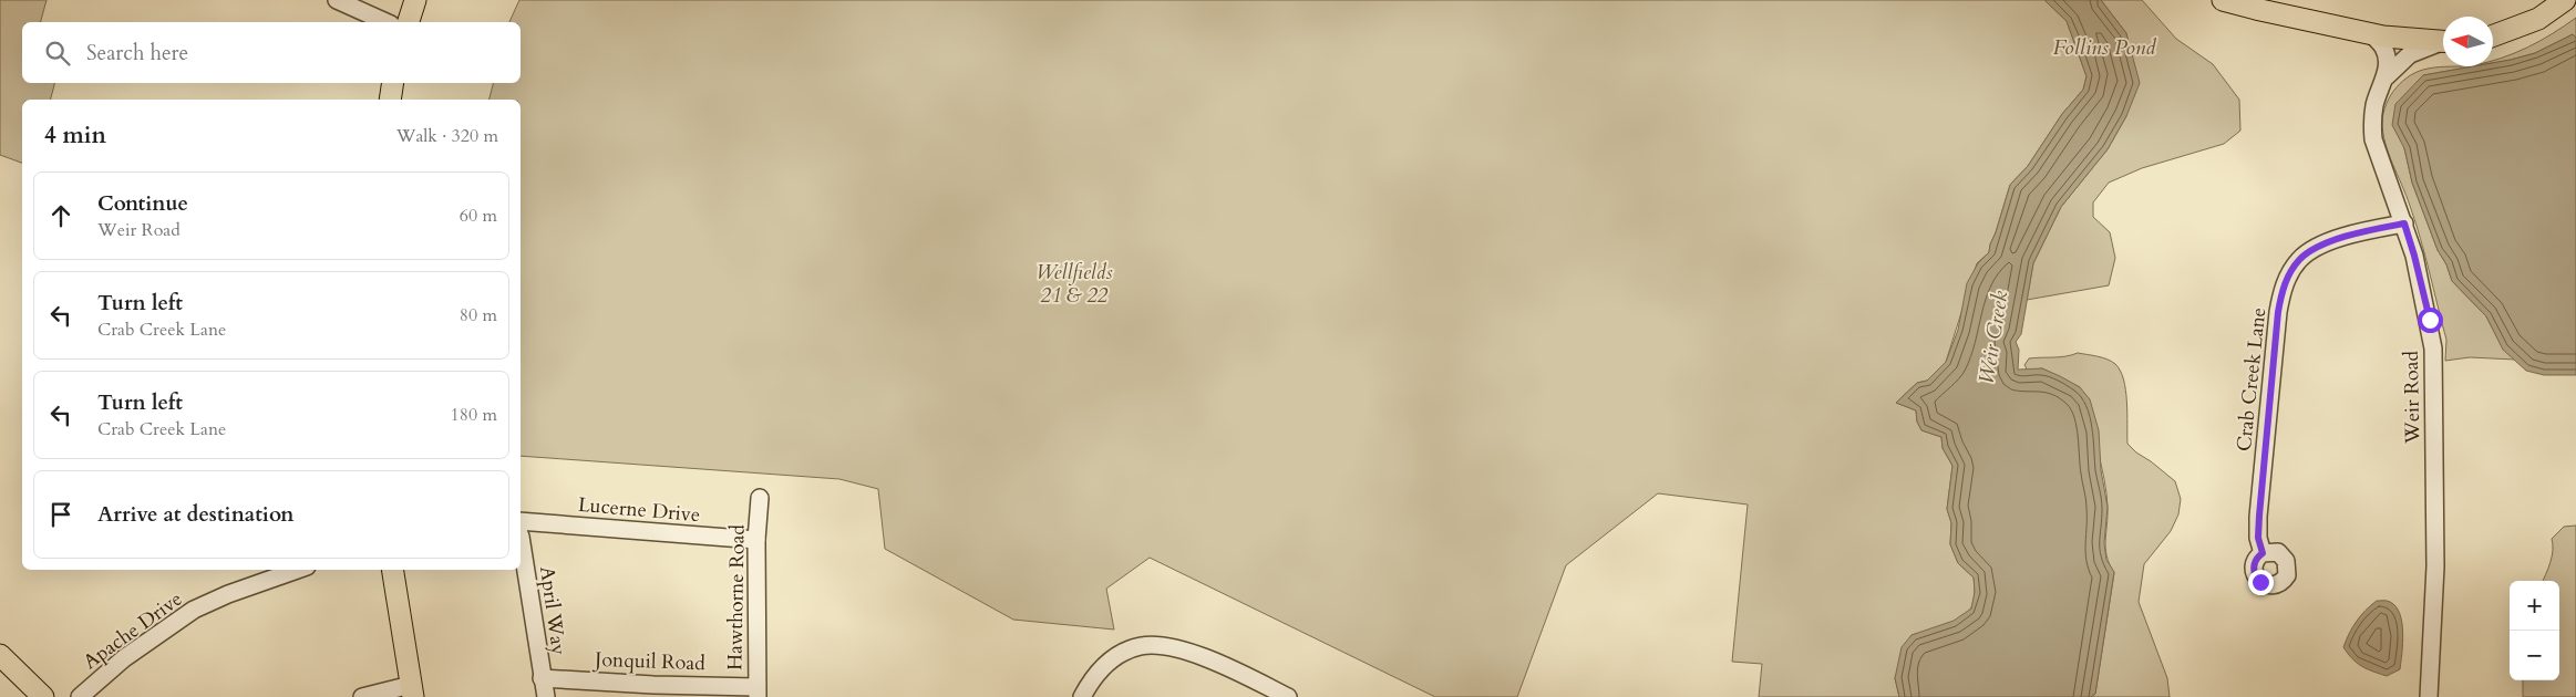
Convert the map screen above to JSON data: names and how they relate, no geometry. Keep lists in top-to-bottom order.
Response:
{
  "streets": {
    "street": [
      "Crab Creek Lane",
      "Weir Road",
      "Lucerne Drive",
      "Hawthorne Road",
      "April Way",
      "Apache Drive",
      "Jonquil Road"
    ]
  },
  "crossings": [
    ["Crab Creek Lane", "Weir Road"],
    ["Lucerne Drive", "Hawthorne Road"],
    ["Hawthorne Road", "Jonquil Road"],
    ["April Way", "Jonquil Road"]
  ],
  "water": ["Follins Pond", "Weir Creek"],
  "parks": ["Wellfields 21 & 22"],
  "north": "left",
  "page": {
    "search": "Search here",
    "heading": ["4 min", "Walk · 320 m"],
    "list": [
      ["Continue", "Weir Road", "60 m"],
      ["Turn left", "Crab Creek Lane", "80 m"],
      ["Turn left", "Crab Creek Lane", "180 m"],
      "Arrive at destination"
    ],
    "map_buttons": ["+", "−"]
  }
}
